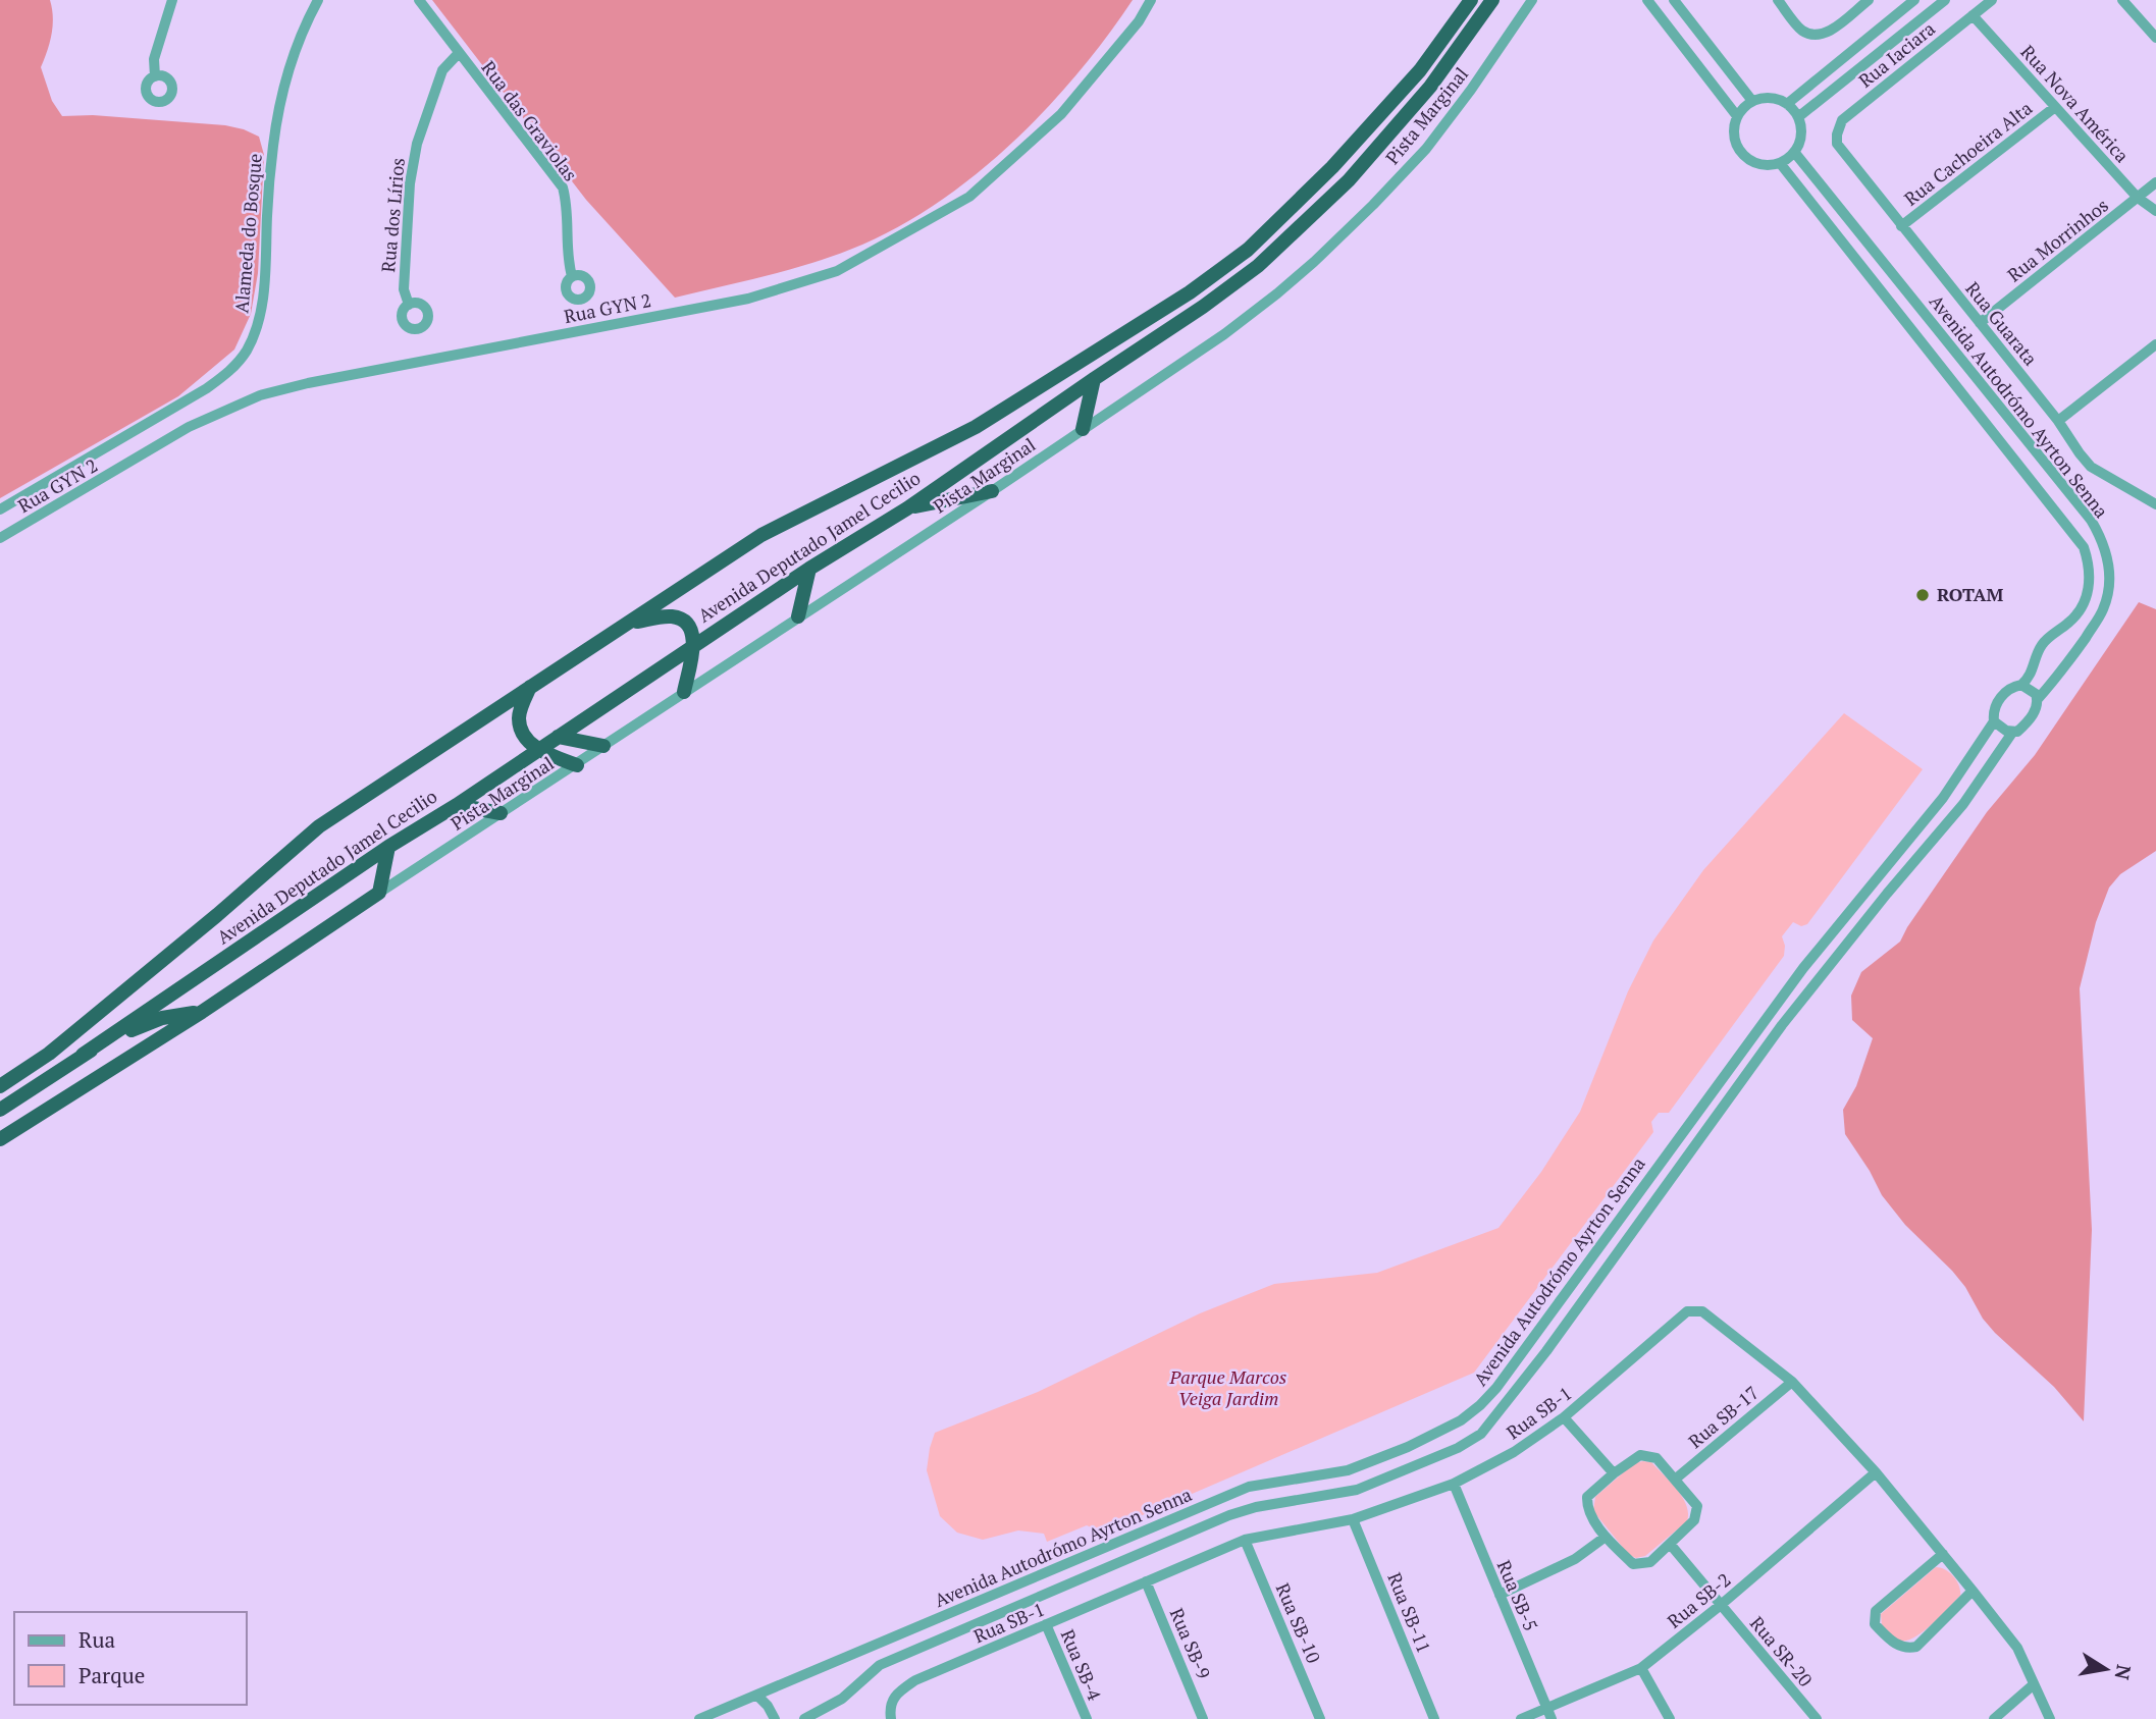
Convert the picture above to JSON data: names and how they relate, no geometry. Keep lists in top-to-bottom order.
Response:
{
  "streets": {
    "highway": ["Avenida Deputado Jamel Cecilio"],
    "street": [
      "Rua Iaciara",
      "Rua Nova América",
      "Pista Marginal",
      "Rua das Graviolas",
      "Rua Cachoeira Alta",
      "Rua dos Lírios",
      "Alameda do Bosque",
      "Rua Morrinhos",
      "Rua GYN 2",
      "Rua Guarata",
      "Avenida Autodrómo Ayrton Senna",
      "Rua SB-1",
      "Rua SB-17",
      "Rua SB-5",
      "Rua SB-2",
      "Rua SB-11",
      "Rua SB-10",
      "Rua SB-9",
      "Rua SR-20",
      "Rua SB-4"
    ]
  },
  "crossings": [
    ["Rua Iaciara", "Rua Nova América"],
    ["Rua Iaciara", "Rua Guarata"],
    ["Rua Nova América", "Rua Cachoeira Alta"],
    ["Rua Nova América", "Rua Morrinhos"],
    ["Rua das Graviolas", "Rua dos Lírios"],
    ["Rua Cachoeira Alta", "Rua Guarata"],
    ["Rua Morrinhos", "Rua Guarata"],
    ["Rua SB-1", "Rua SB-17"],
    ["Rua SB-1", "Rua SB-5"],
    ["Rua SB-1", "Rua SB-2"],
    ["Rua SB-1", "Rua SB-11"],
    ["Rua SB-1", "Rua SB-10"],
    ["Rua SB-1", "Rua SB-9"],
    ["Rua SB-1", "Rua SB-4"],
    ["Rua SB-17", "Rua SR-20"],
    ["Rua SB-5", "Rua SB-2"],
    ["Rua SB-2", "Rua SR-20"]
  ],
  "parks": ["Parque Marcos Veiga Jardim"],
  "places": ["ROTAM"],
  "legend": ["Rua", "Parque"],
  "north": "right"
}
